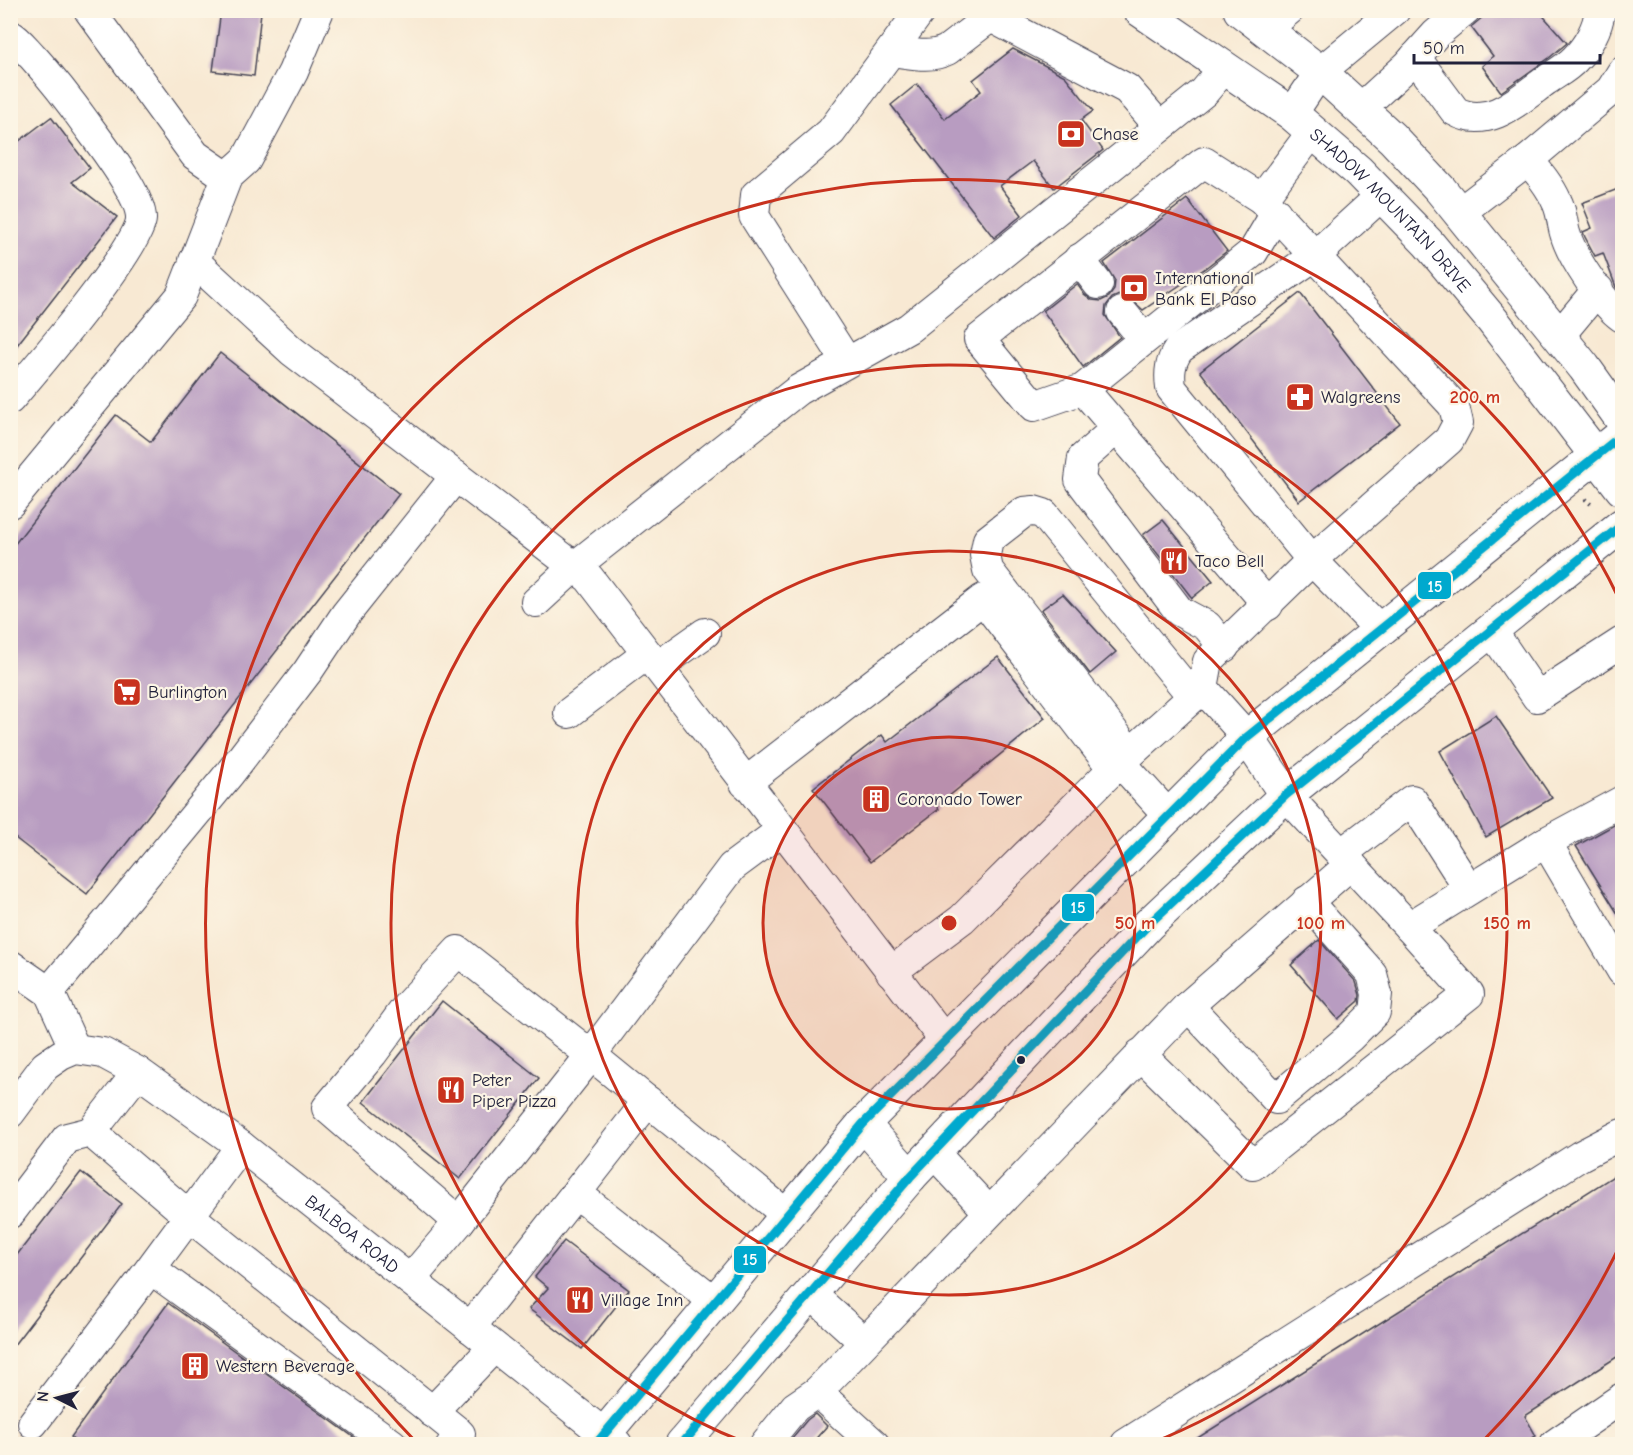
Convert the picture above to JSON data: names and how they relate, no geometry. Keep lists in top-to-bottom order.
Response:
{
  "streets": {
    "main road": ["SHADOW MOUNTAIN DRIVE"],
    "street": ["BALBOA ROAD"]
  },
  "places": {
    "bank": ["Chase", "International Bank El Paso"],
    "pharmacy": ["Walgreens"],
    "restaurant": ["Taco Bell", "Peter Piper Pizza", "Village Inn"],
    "supermarket": ["Burlington"],
    "building": ["Coronado Tower", "Western Beverage"]
  },
  "lines": ["transit line 15"],
  "scale_bar": "50 m",
  "north": "left",
  "rings": [
    "200 m",
    "50 m",
    "100 m",
    "150 m"
  ]
}
